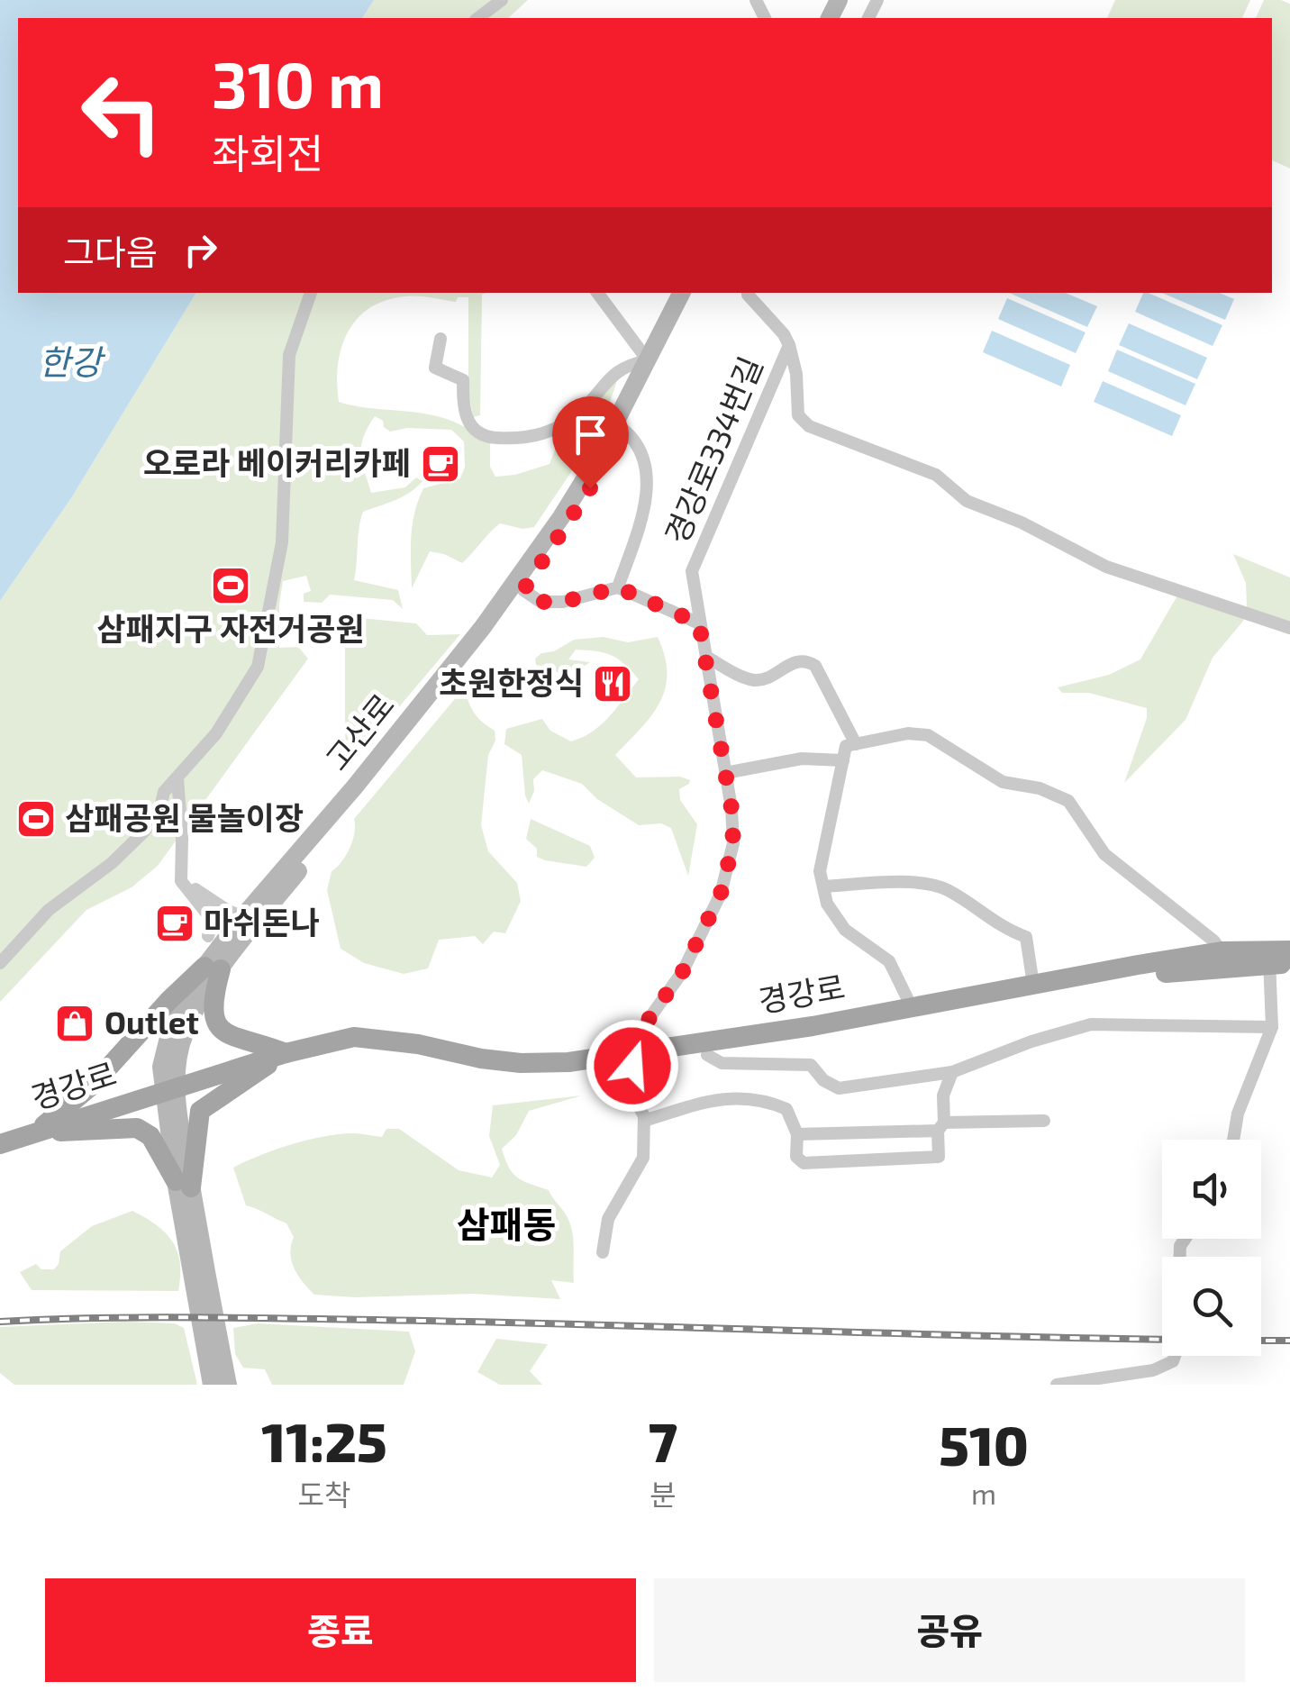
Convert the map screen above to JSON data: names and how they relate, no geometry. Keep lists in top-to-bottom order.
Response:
{
  "streets": {
    "main road": ["경강로"],
    "street": ["경강로334번길", "고산로"]
  },
  "crossings": [
    ["경강로334번길", "경강로"],
    ["고산로", "경강로"]
  ],
  "districts": ["삼패동"],
  "water": ["한강"],
  "places": {
    "cafe": ["오로라 베이커리카페", "마쉬돈나"],
    "sports": ["삼패지구 자전거공원", "삼패공원 물놀이장"],
    "restaurant": ["초원한정식"],
    "shop": ["Outlet"]
  },
  "page": {
    "turn": ["310 m", "좌회전"],
    "then": "그다음",
    "eta": [
      "11:25",
      "도착",
      "7",
      "분",
      "510",
      "m"
    ],
    "buttons": ["종료", "공유"]
  }
}
